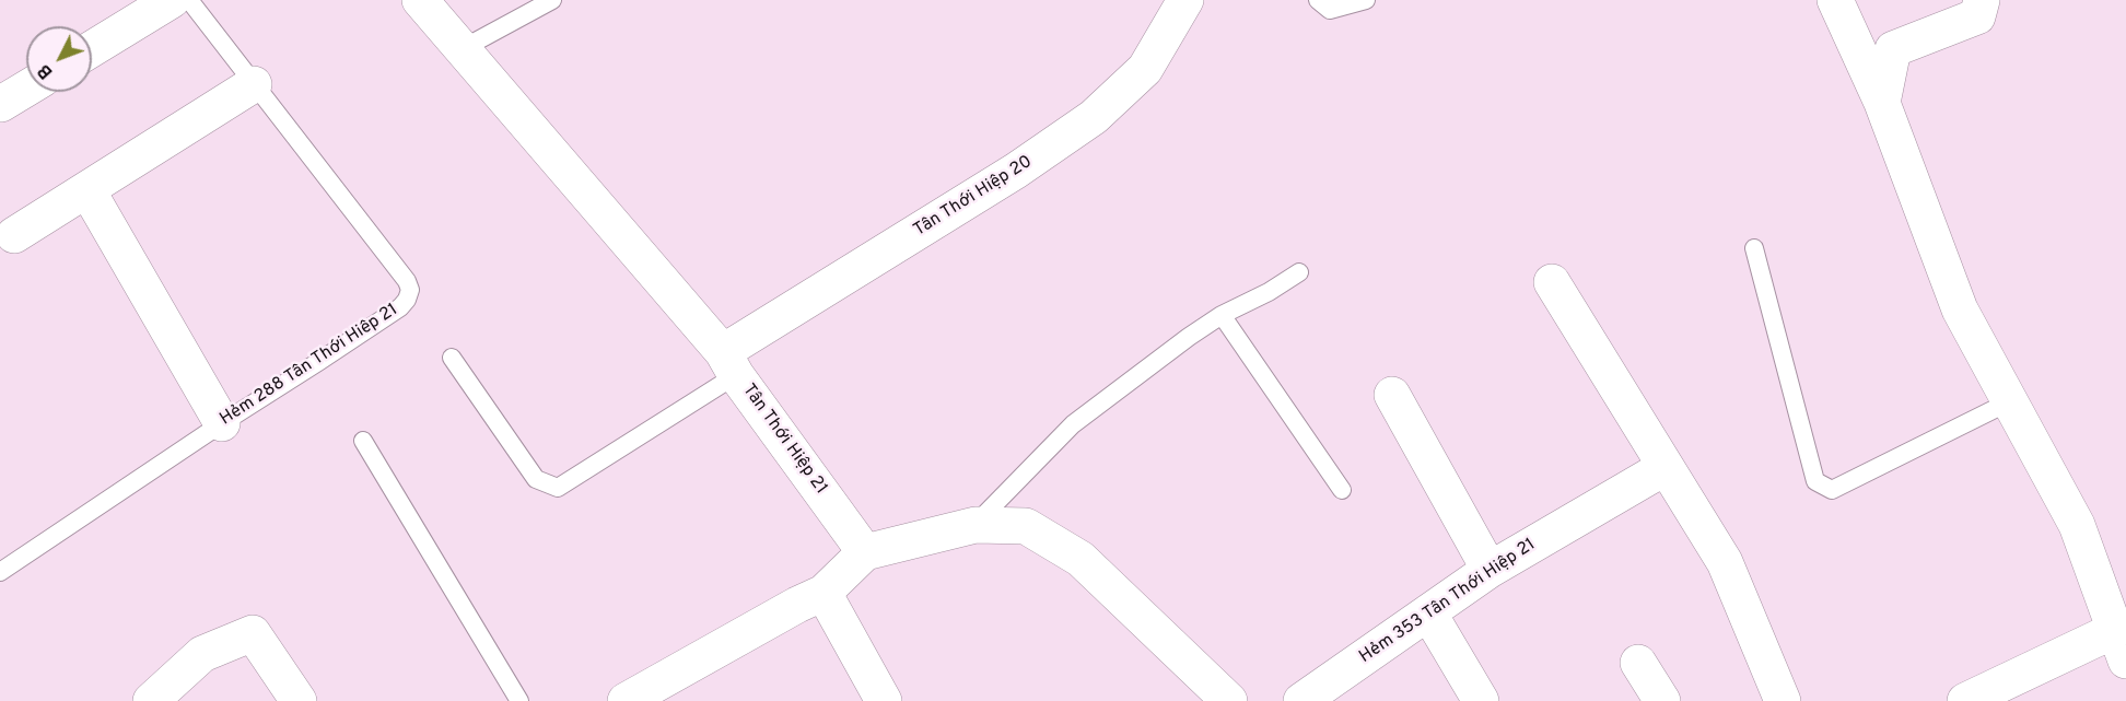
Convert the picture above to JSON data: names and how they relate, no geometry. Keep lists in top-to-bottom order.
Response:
{
  "streets": {
    "street": ["Tân Thới Hiệp 20", "Tân Thới Hiệp 21", "Hẻm 353 Tân Thới Hiệp 21"],
    "lane": ["Hẻm 288 Tân Thới Hiêp 21"]
  },
  "crossings": [
    ["Tân Thới Hiệp 20", "Tân Thới Hiệp 21"]
  ],
  "north": "bottom left"
}
